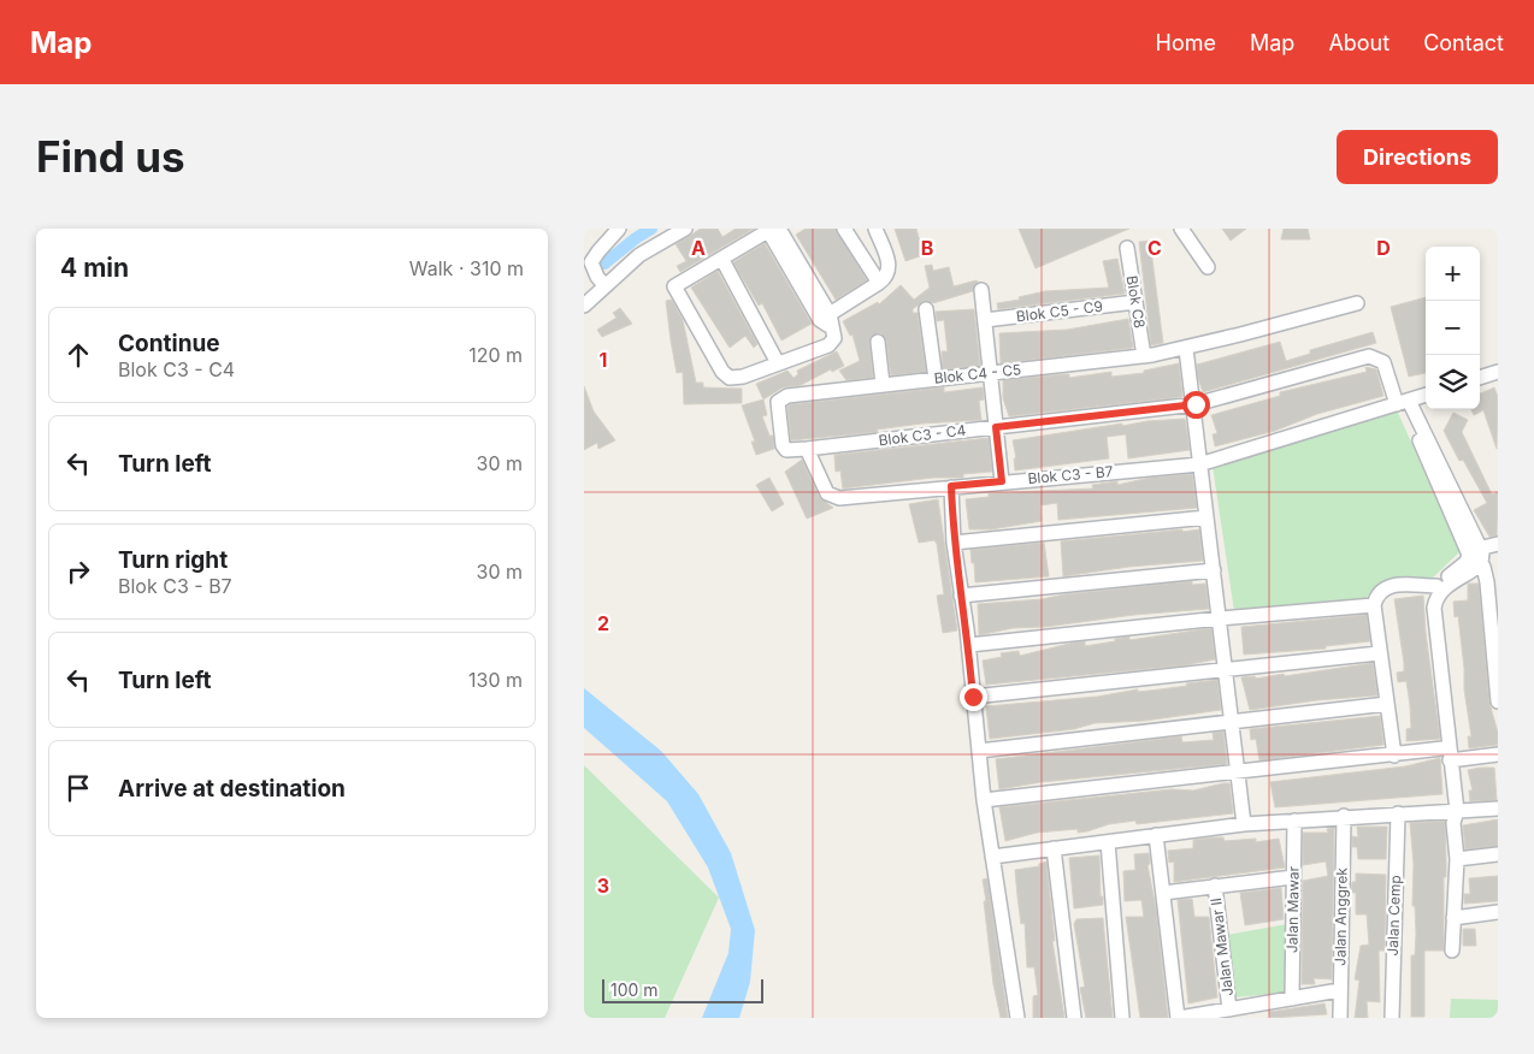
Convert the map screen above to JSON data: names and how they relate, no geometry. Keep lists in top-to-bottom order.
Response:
{
  "streets": {
    "street": [
      "Blok C8",
      "Blok C5 - C9",
      "Blok C4 - C5",
      "Blok C3 - C4",
      "Blok C3 - B7",
      "Jalan Mawar",
      "Jalan Cemp",
      "Jalan Anggrek",
      "Jalan Mawar II"
    ]
  },
  "crossings": [
    ["Blok C8", "Blok C5 - C9"],
    ["Blok C8", "Blok C4 - C5"],
    ["Blok C4 - C5", "Blok C3 - C4"],
    ["Blok C3 - C4", "Blok C3 - B7"]
  ],
  "scale_bar": "100 m",
  "page": {
    "header": "Map",
    "nav": [
      "Home",
      "Map",
      "About",
      "Contact"
    ],
    "buttons": "Directions",
    "title": "Find us",
    "heading": ["4 min", "Walk · 310 m"],
    "map_buttons": ["+", "−"],
    "list": [
      ["Continue", "Blok C3 - C4", "120 m"],
      ["Turn left", "30 m"],
      ["Turn right", "Blok C3 - B7", "30 m"],
      ["Turn left", "130 m"],
      "Arrive at destination"
    ],
    "scale": "100 m"
  },
  "grid": {
    "columns": [
      "A",
      "B",
      "C",
      "D"
    ],
    "rows": ["1", "2", "3"]
  }
}
